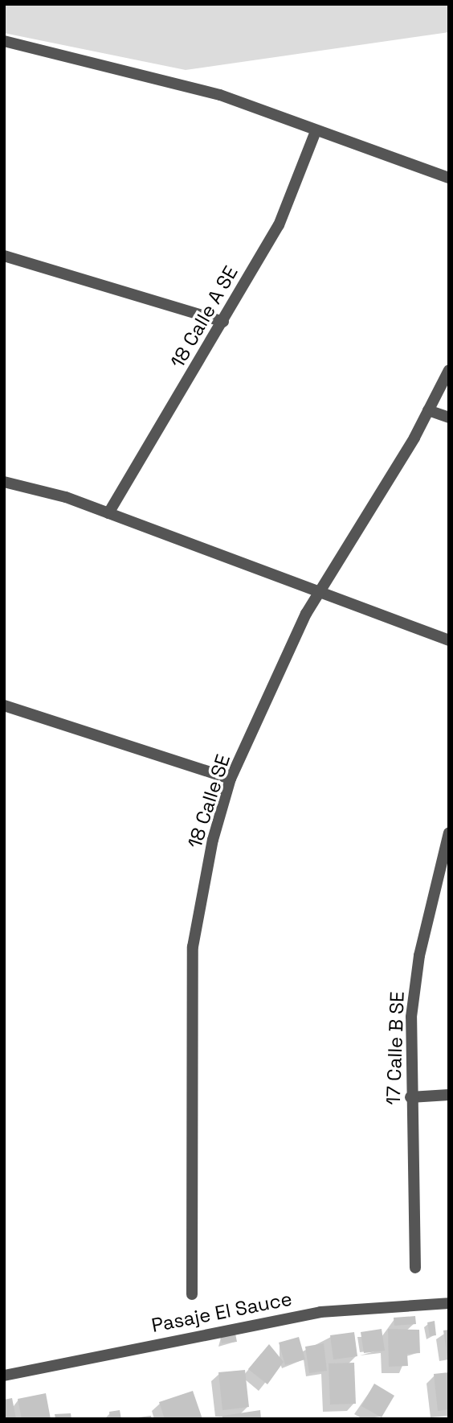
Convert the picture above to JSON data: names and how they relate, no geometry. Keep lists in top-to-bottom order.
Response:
{
  "streets": {
    "street": [
      "18 Calle A SE",
      "18 Calle SE",
      "17 Calle B SE",
      "Pasaje El Sauce"
    ]
  }
}
